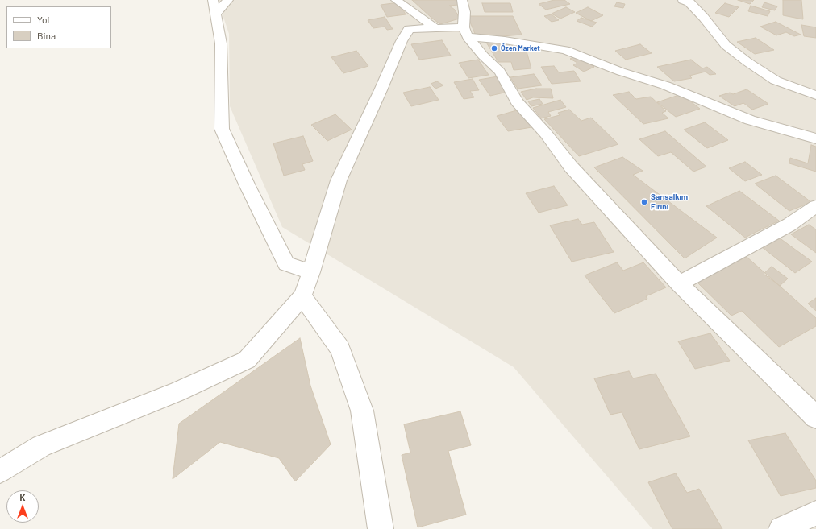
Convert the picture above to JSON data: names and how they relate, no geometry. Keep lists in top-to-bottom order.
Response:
{
  "places": ["Özen Market", "Sarısalkım Fırını"],
  "legend": ["Yol", "Bina"],
  "north": "top"
}
